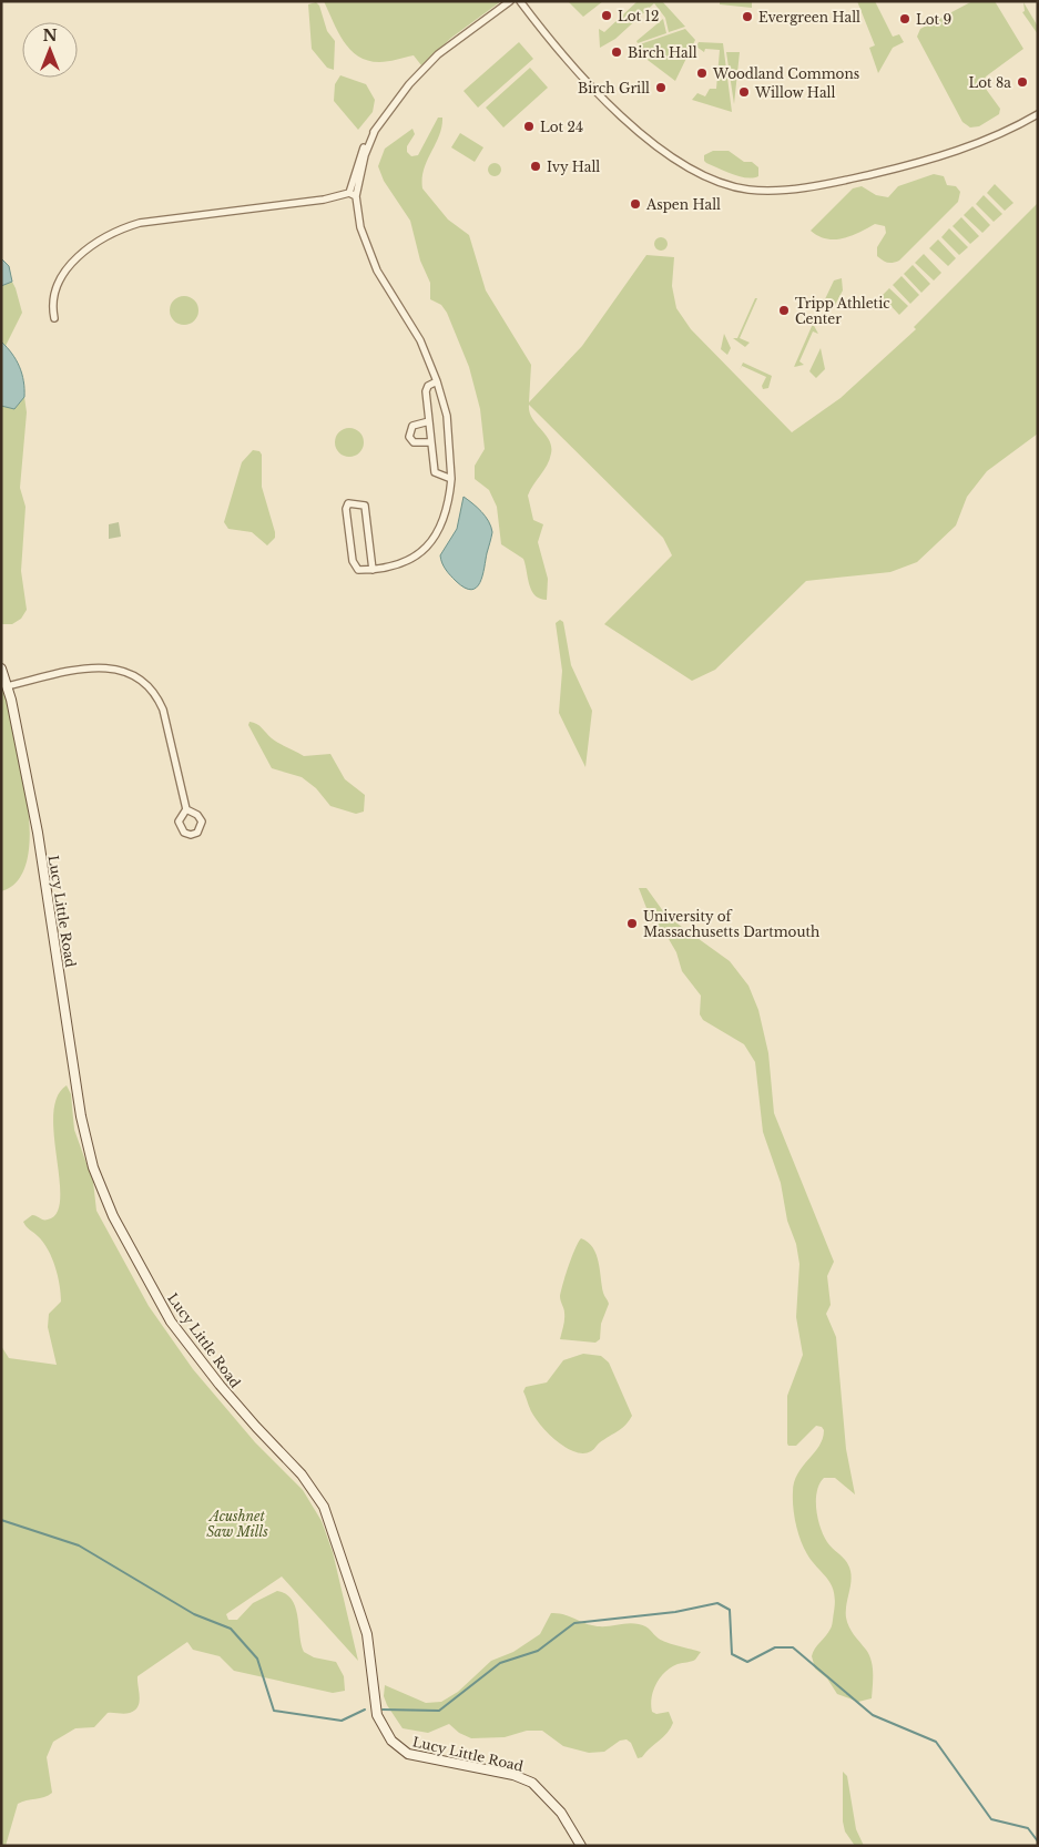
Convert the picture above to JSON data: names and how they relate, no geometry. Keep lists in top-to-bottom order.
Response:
{
  "streets": {
    "street": ["Lucy Little Road"]
  },
  "parks": ["Acushnet Saw Mills"],
  "places": [
    "Lot 12",
    "Evergreen Hall",
    "Lot 9",
    "Birch Hall",
    "Woodland Commons",
    "Lot 8a",
    "Birch Grill",
    "Willow Hall",
    "Lot 24",
    "Ivy Hall",
    "Aspen Hall",
    "Tripp Athletic Center",
    "University of Massachusetts Dartmouth"
  ],
  "north": "top"
}
